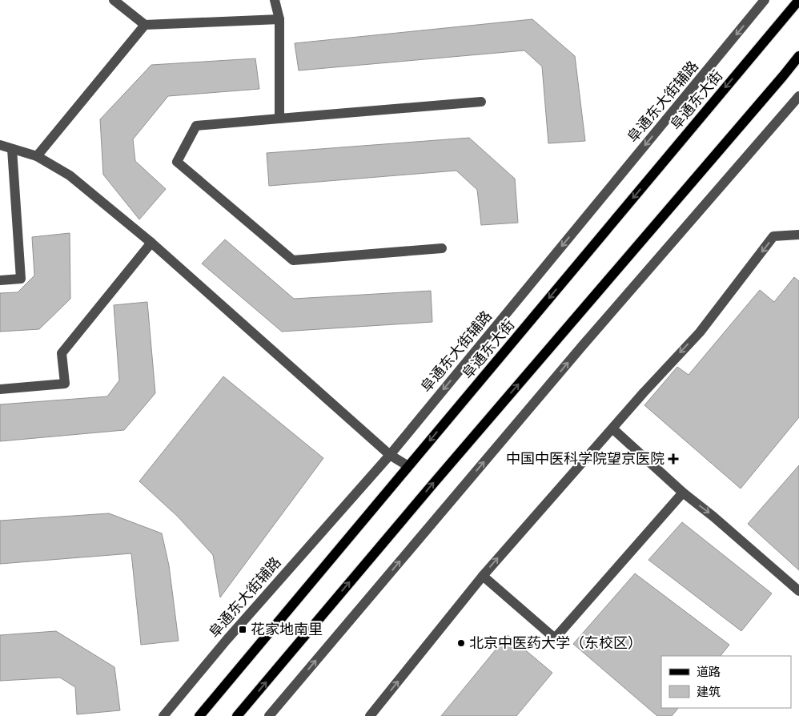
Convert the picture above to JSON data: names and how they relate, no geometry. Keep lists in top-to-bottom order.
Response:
{
  "streets": {
    "main road": ["阜通东大街"],
    "street": ["阜通东大街辅路"]
  },
  "places": {
    "health": ["中国中医科学院望京医院"],
    "transit": ["花家地南里"],
    "other": ["北京中医药大学（东校区）"]
  },
  "legend": ["道路", "建筑"]
}
